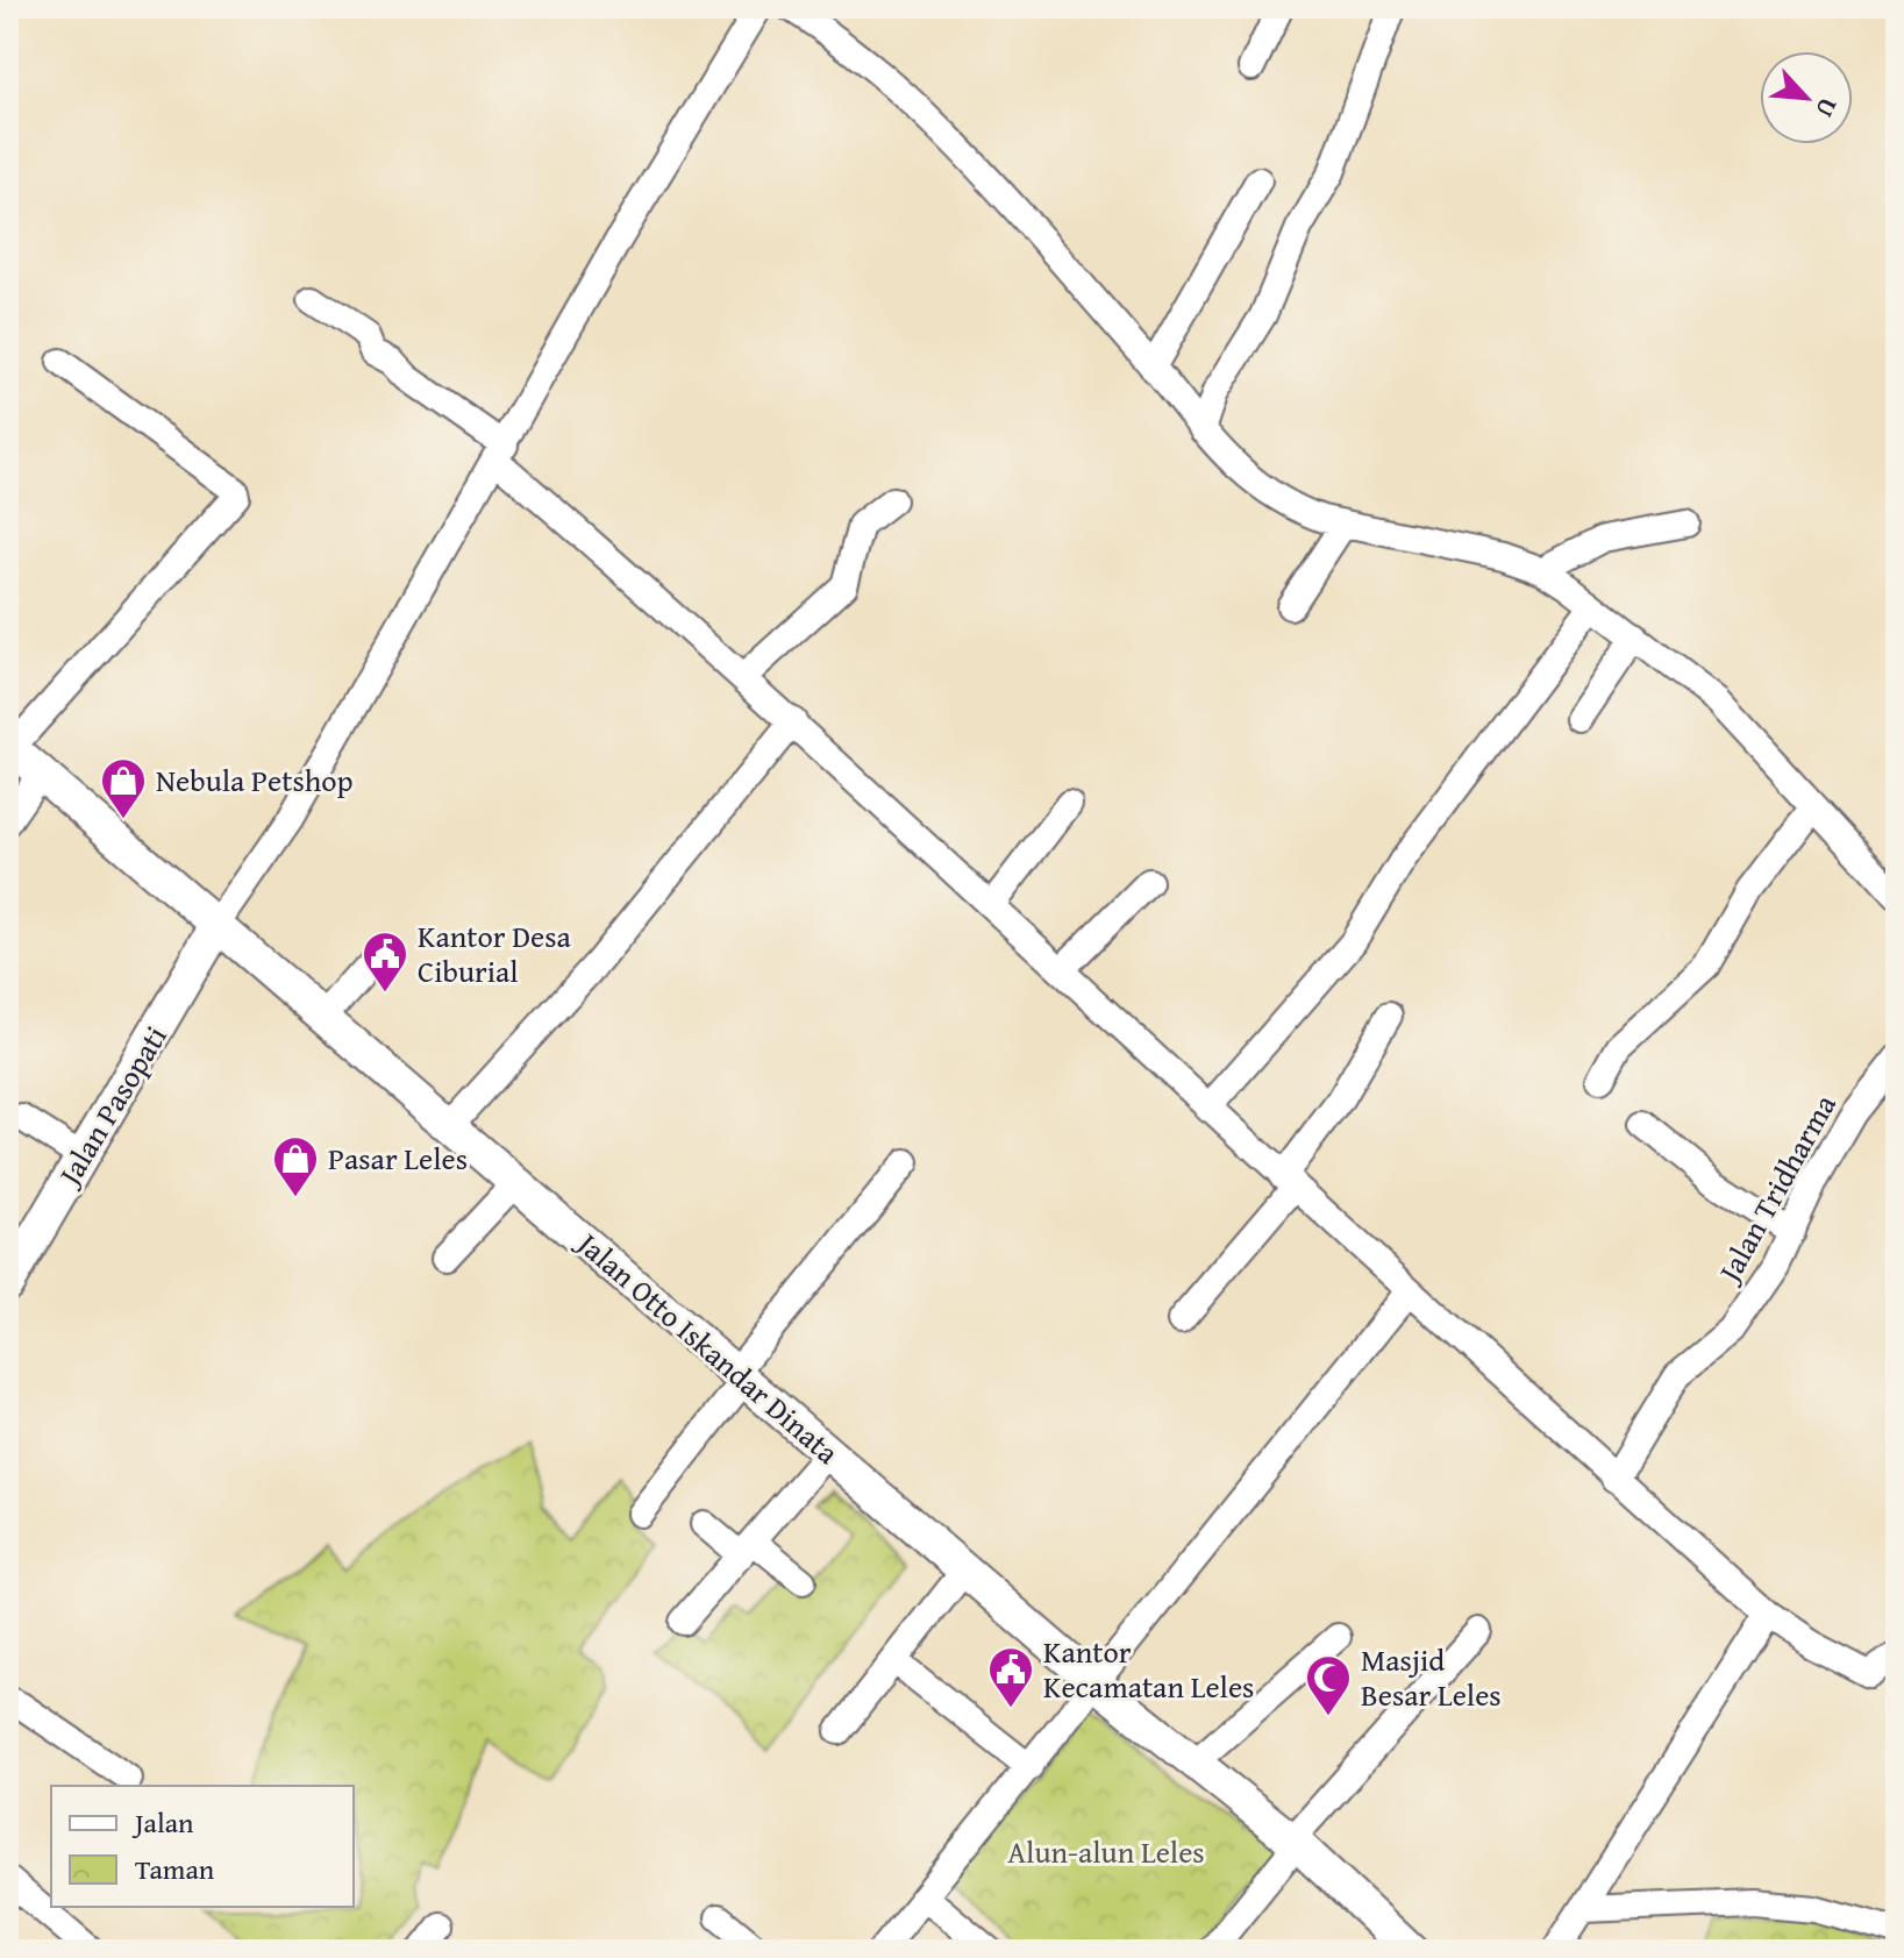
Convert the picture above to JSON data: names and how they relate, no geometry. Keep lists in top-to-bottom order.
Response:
{
  "streets": {
    "main road": ["Jalan Pasopati", "Jalan Otto Iskandar Dinata"],
    "street": ["Jalan Tridharma"]
  },
  "crossings": [
    ["Jalan Pasopati", "Jalan Otto Iskandar Dinata"]
  ],
  "parks": ["Alun-alun Leles"],
  "places": {
    "shop": ["Nebula Petshop", "Pasar Leles"],
    "public building": ["Kantor Desa Ciburial", "Kantor Kecamatan Leles"],
    "mosque": ["Masjid Besar Leles"]
  },
  "legend": ["Jalan", "Taman"],
  "north": "bottom right"
}
